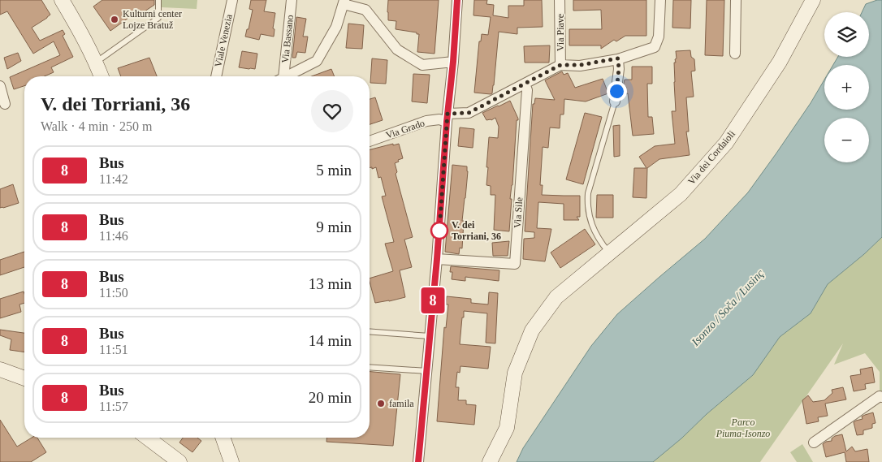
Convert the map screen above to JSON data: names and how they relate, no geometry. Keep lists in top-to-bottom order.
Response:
{
  "streets": {
    "street": [
      "Via Piave",
      "Via Bassano",
      "Viale Venezia",
      "Via Grado",
      "Via dei Cordaioli",
      "Via Sile"
    ]
  },
  "crossings": [
    ["Via Piave", "Via Grado"],
    ["Via Piave", "Via Sile"]
  ],
  "water": ["Isonzo / Soča / Lusinç"],
  "parks": ["Parco Piuma-Isonzo"],
  "places": ["Kulturni center Lojze Bratuž", "V. dei Torriani, 36", "famila"],
  "lines": ["bus line 8"],
  "page": {
    "on_map": "8",
    "map_buttons": ["+", "−"],
    "heading": ["V. dei Torriani, 36", "Walk · 4 min · 250 m"],
    "list": [
      {
        "mark": "8",
        "name": "Bus",
        "note": "11:42",
        "value": "5 min"
      },
      {
        "mark": "8",
        "name": "Bus",
        "note": "11:46",
        "value": "9 min"
      },
      {
        "mark": "8",
        "name": "Bus",
        "note": "11:50",
        "value": "13 min"
      },
      {
        "mark": "8",
        "name": "Bus",
        "note": "11:51",
        "value": "14 min"
      },
      {
        "mark": "8",
        "name": "Bus",
        "note": "11:57",
        "value": "20 min"
      }
    ]
  }
}
